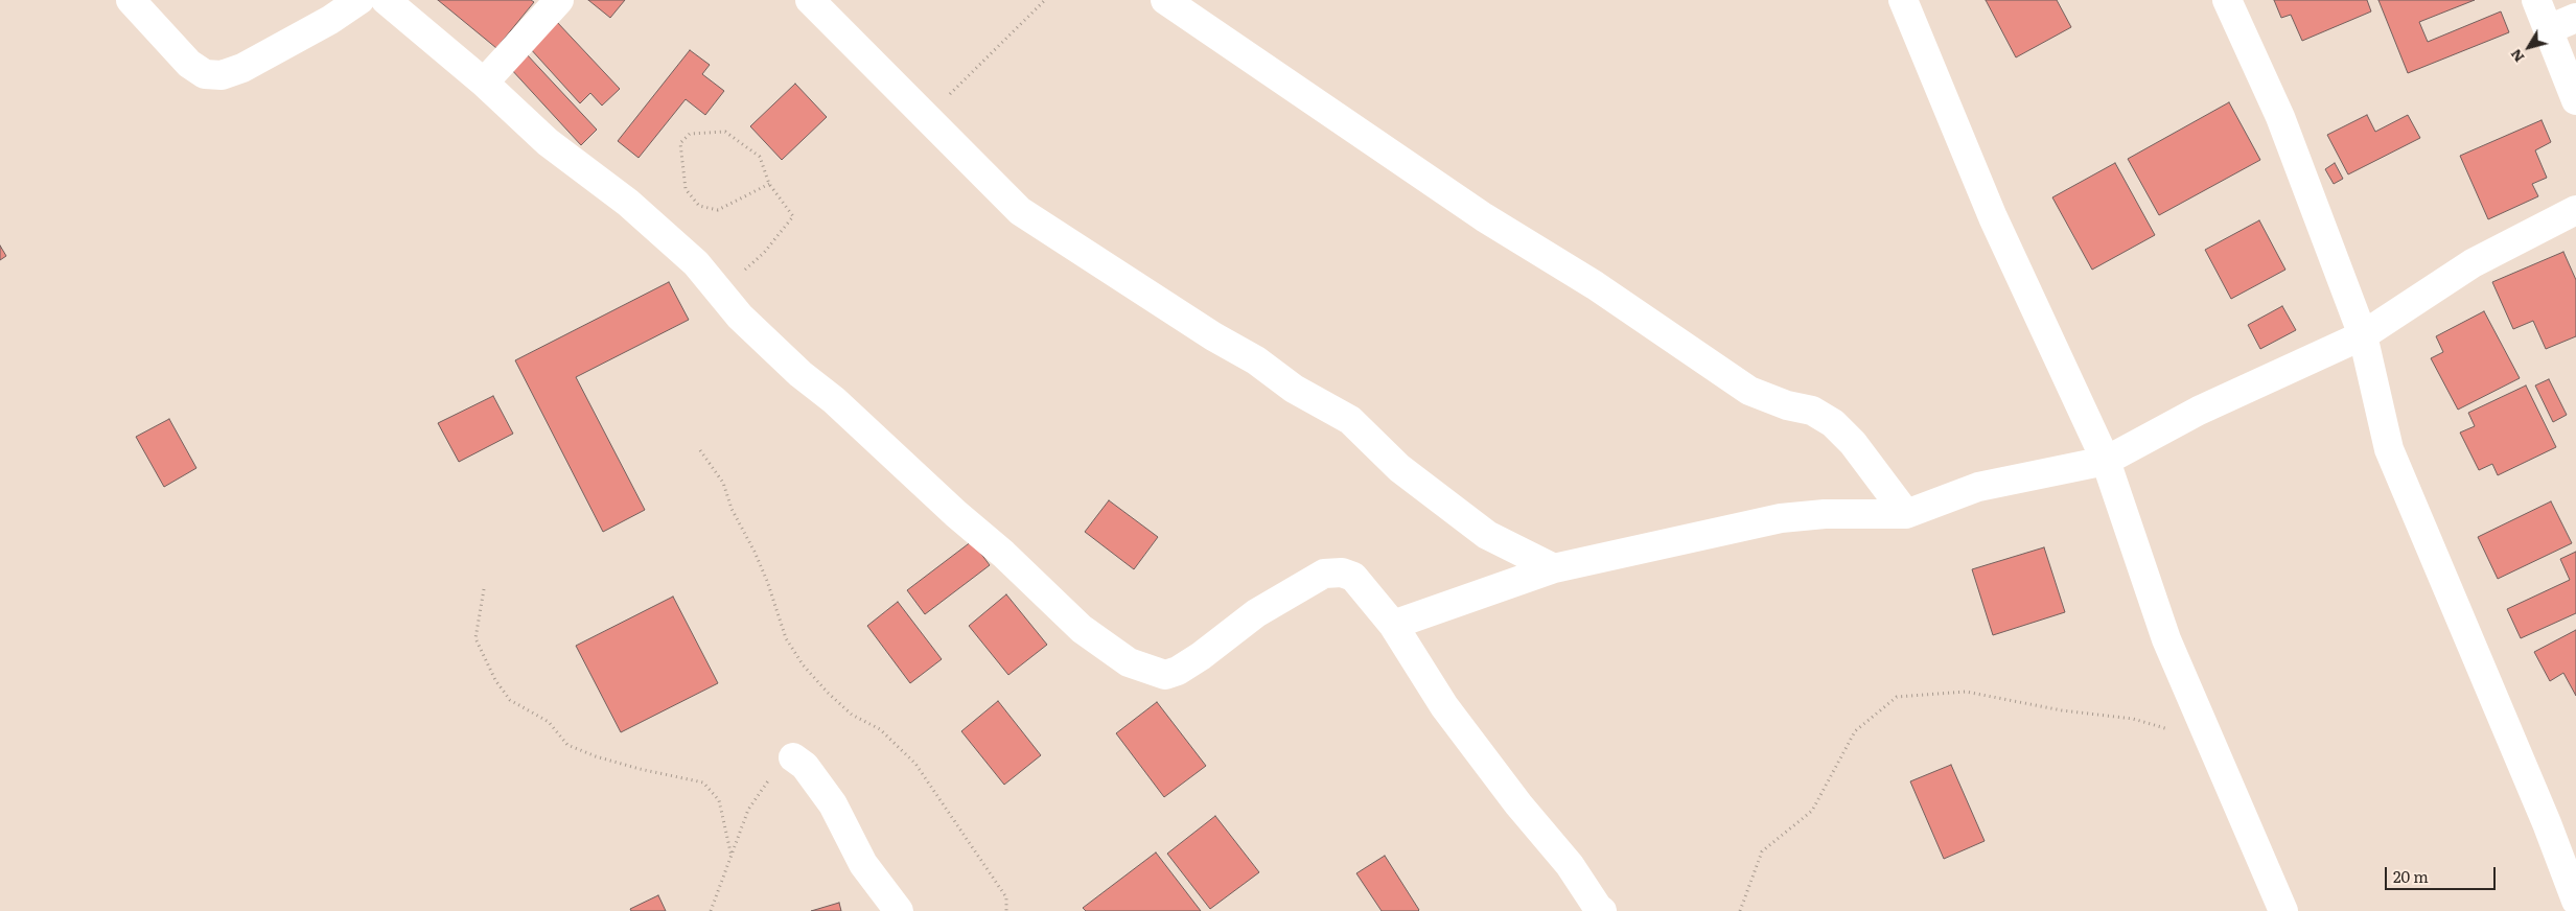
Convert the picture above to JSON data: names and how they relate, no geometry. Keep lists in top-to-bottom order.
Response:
{
  "scale_bar": "20 m",
  "north": "bottom left"
}
